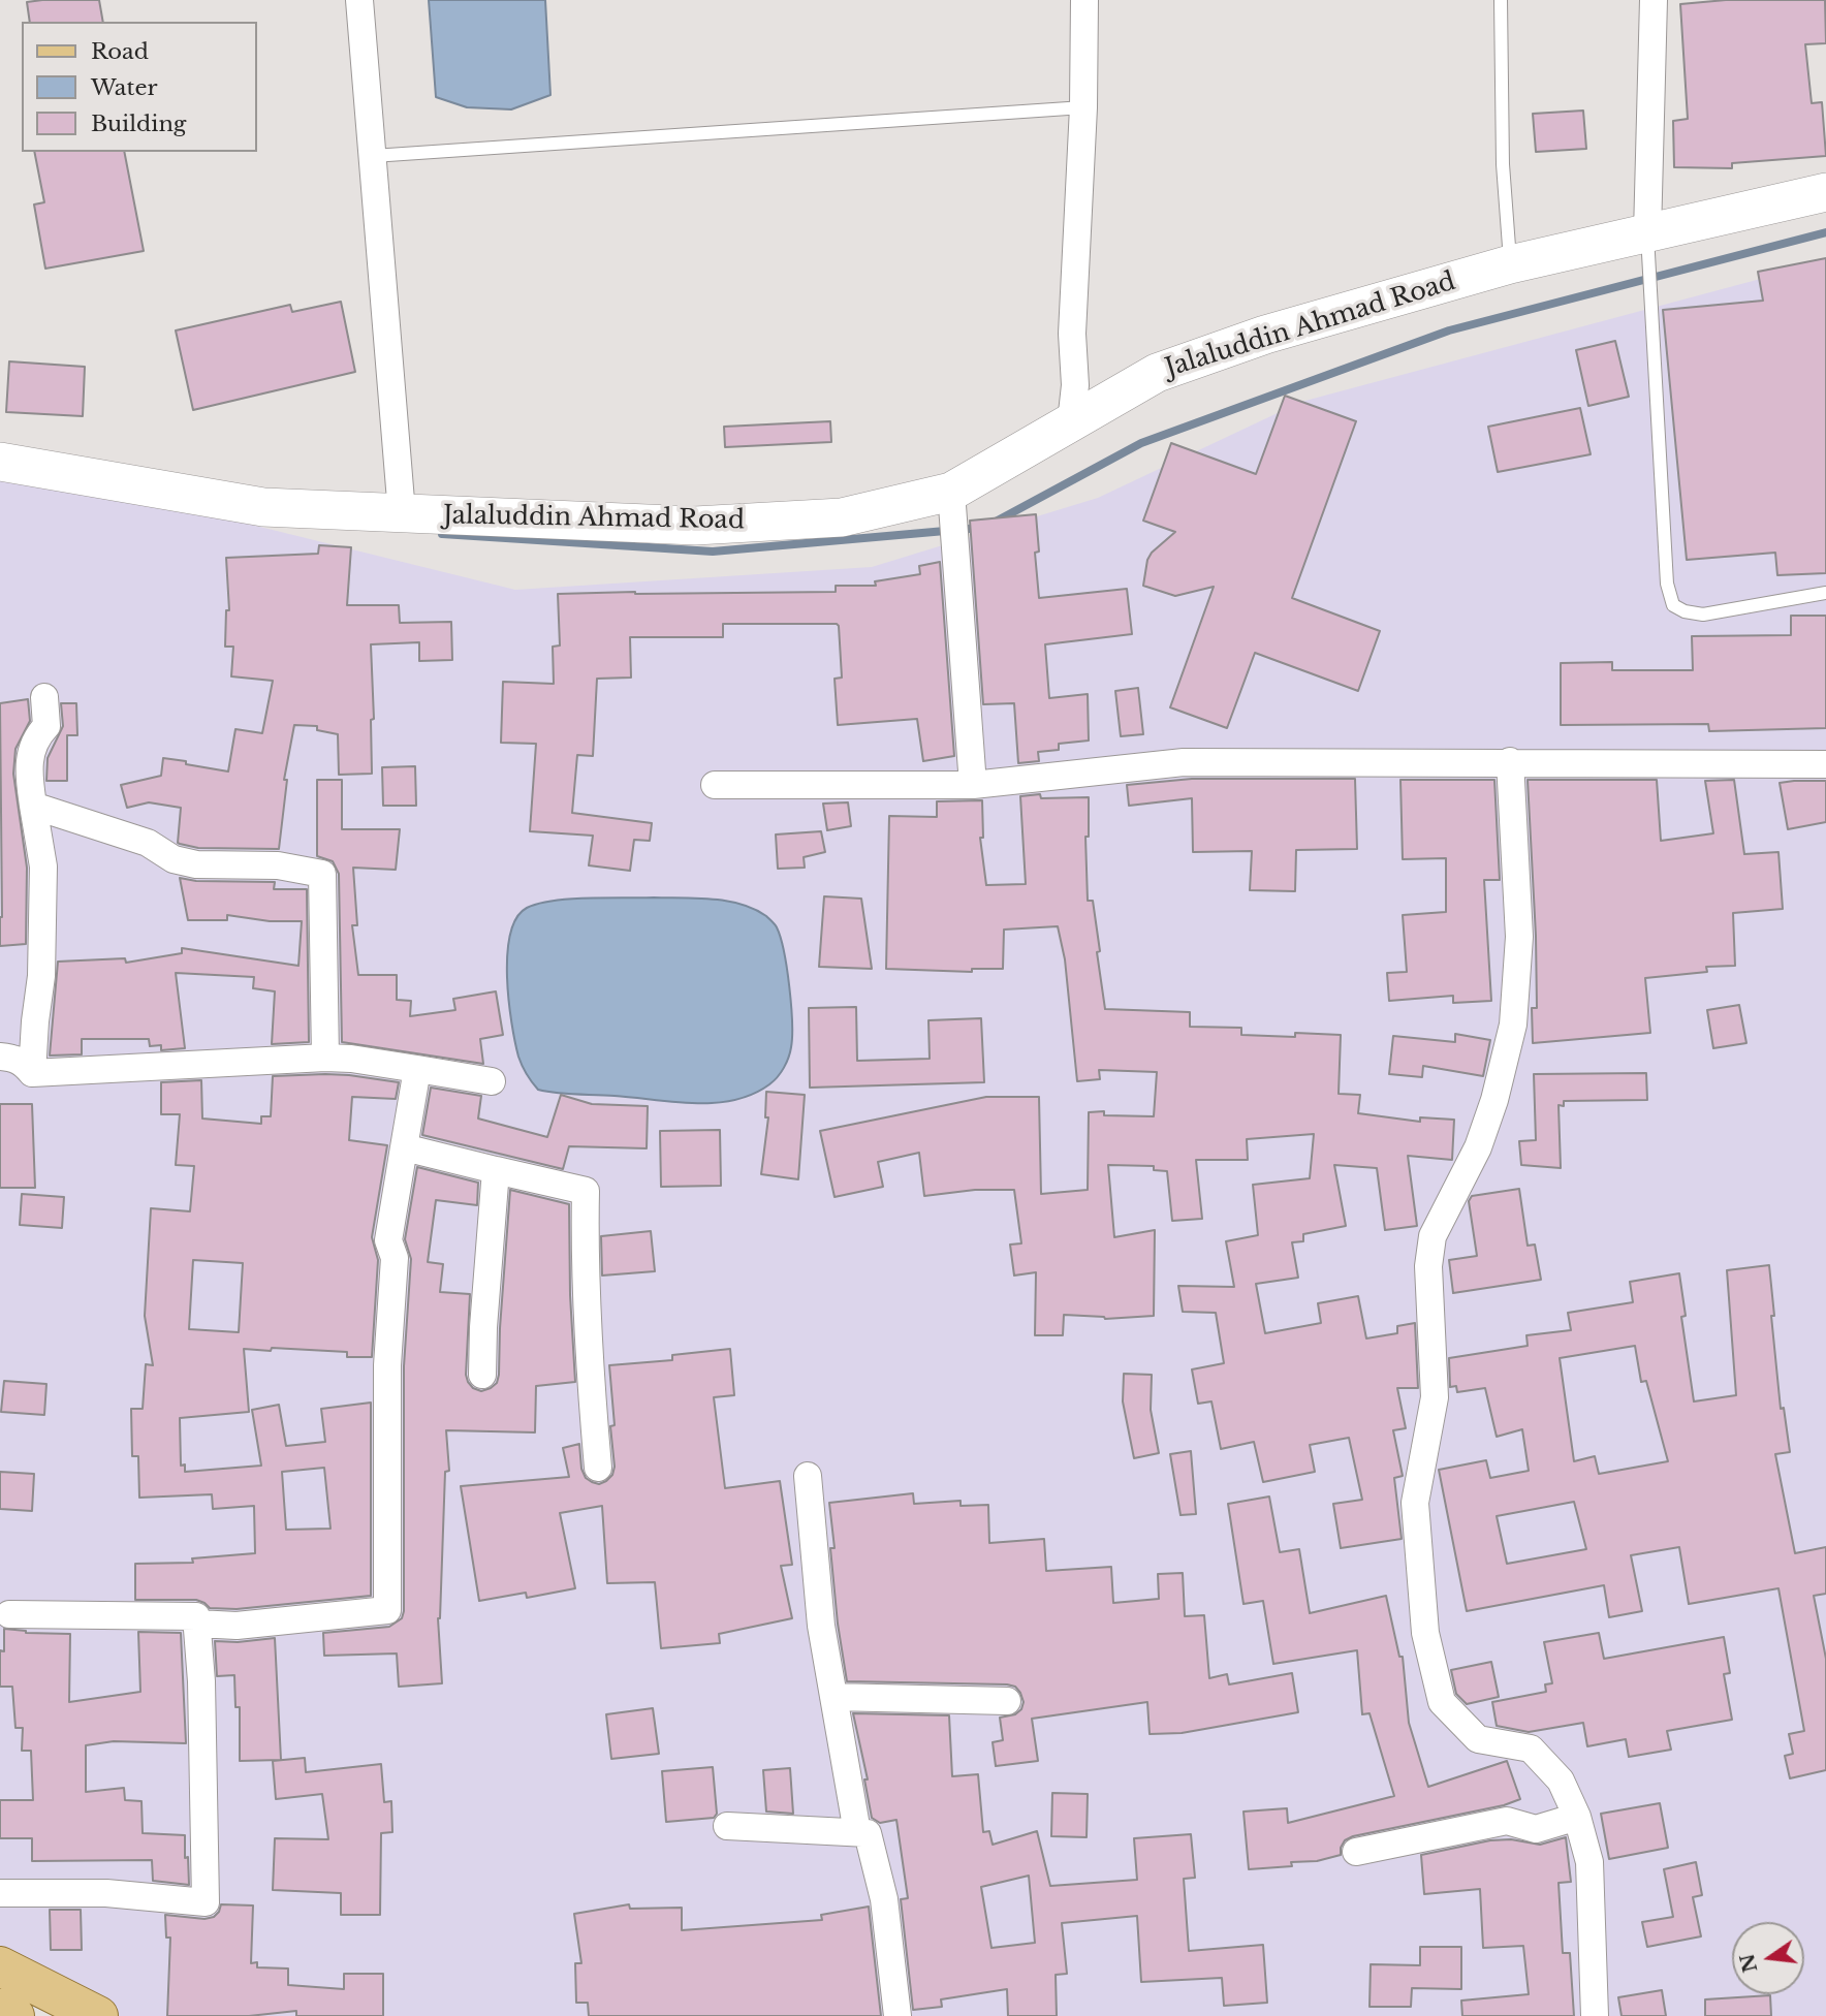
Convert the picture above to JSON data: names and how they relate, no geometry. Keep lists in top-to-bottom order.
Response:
{
  "streets": {
    "street": ["Jalaluddin Ahmad Road"]
  },
  "legend": ["Road", "Water", "Building"],
  "north": "left"
}
